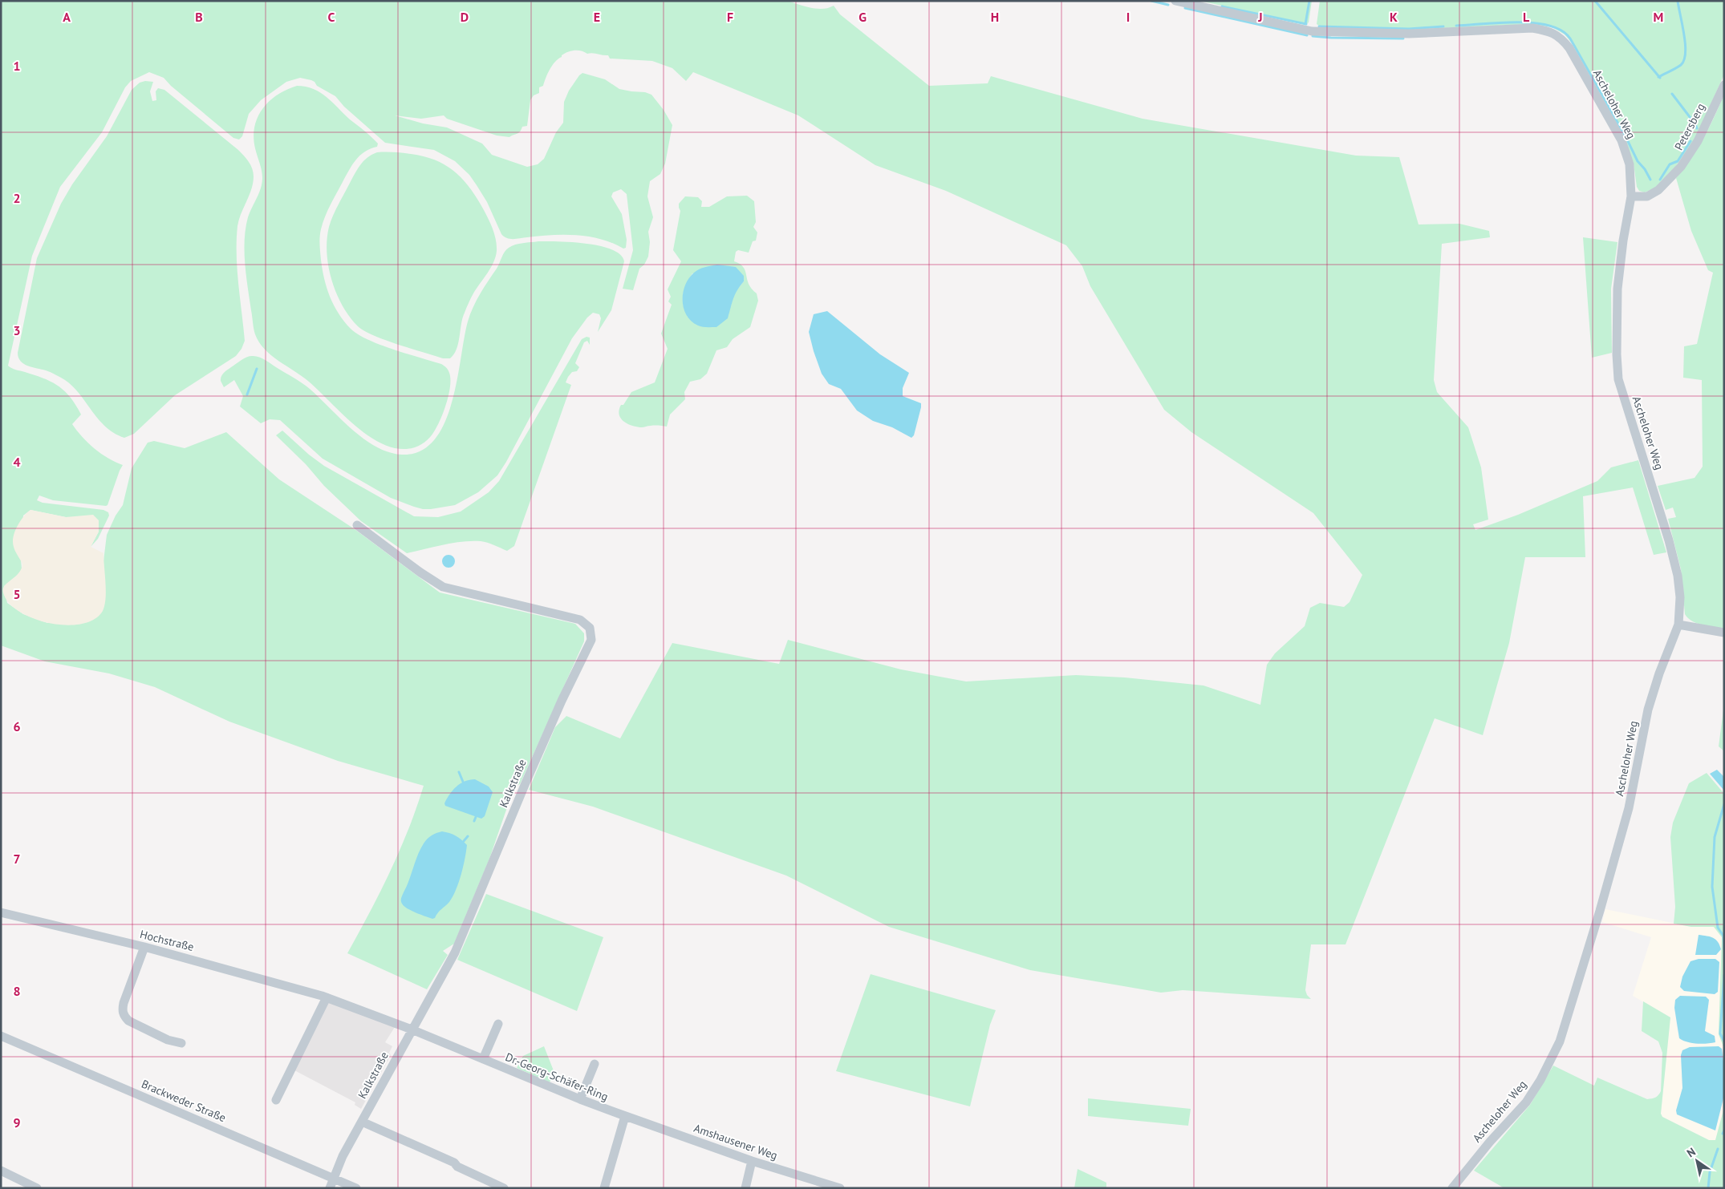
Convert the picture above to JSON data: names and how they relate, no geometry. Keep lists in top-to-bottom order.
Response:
{
  "streets": {
    "street": [
      "Ascheloher Weg",
      "Petersberg",
      "Kalkstraße",
      "Hochstraße",
      "Dr.-Georg-Schäfer-Ring",
      "Brackweder Straße",
      "Amshausener Weg"
    ]
  },
  "crossings": [
    ["Ascheloher Weg", "Petersberg"],
    ["Kalkstraße", "Hochstraße"],
    ["Kalkstraße", "Dr.-Georg-Schäfer-Ring"],
    ["Kalkstraße", "Brackweder Straße"],
    ["Hochstraße", "Dr.-Georg-Schäfer-Ring"],
    ["Dr.-Georg-Schäfer-Ring", "Amshausener Weg"]
  ],
  "north": "top left",
  "grid": {
    "columns": [
      "A",
      "B",
      "C",
      "D",
      "E",
      "F",
      "G",
      "H",
      "I",
      "J",
      "K",
      "L",
      "M"
    ],
    "rows": [
      "1",
      "2",
      "3",
      "4",
      "5",
      "6",
      "7",
      "8",
      "9"
    ]
  }
}
